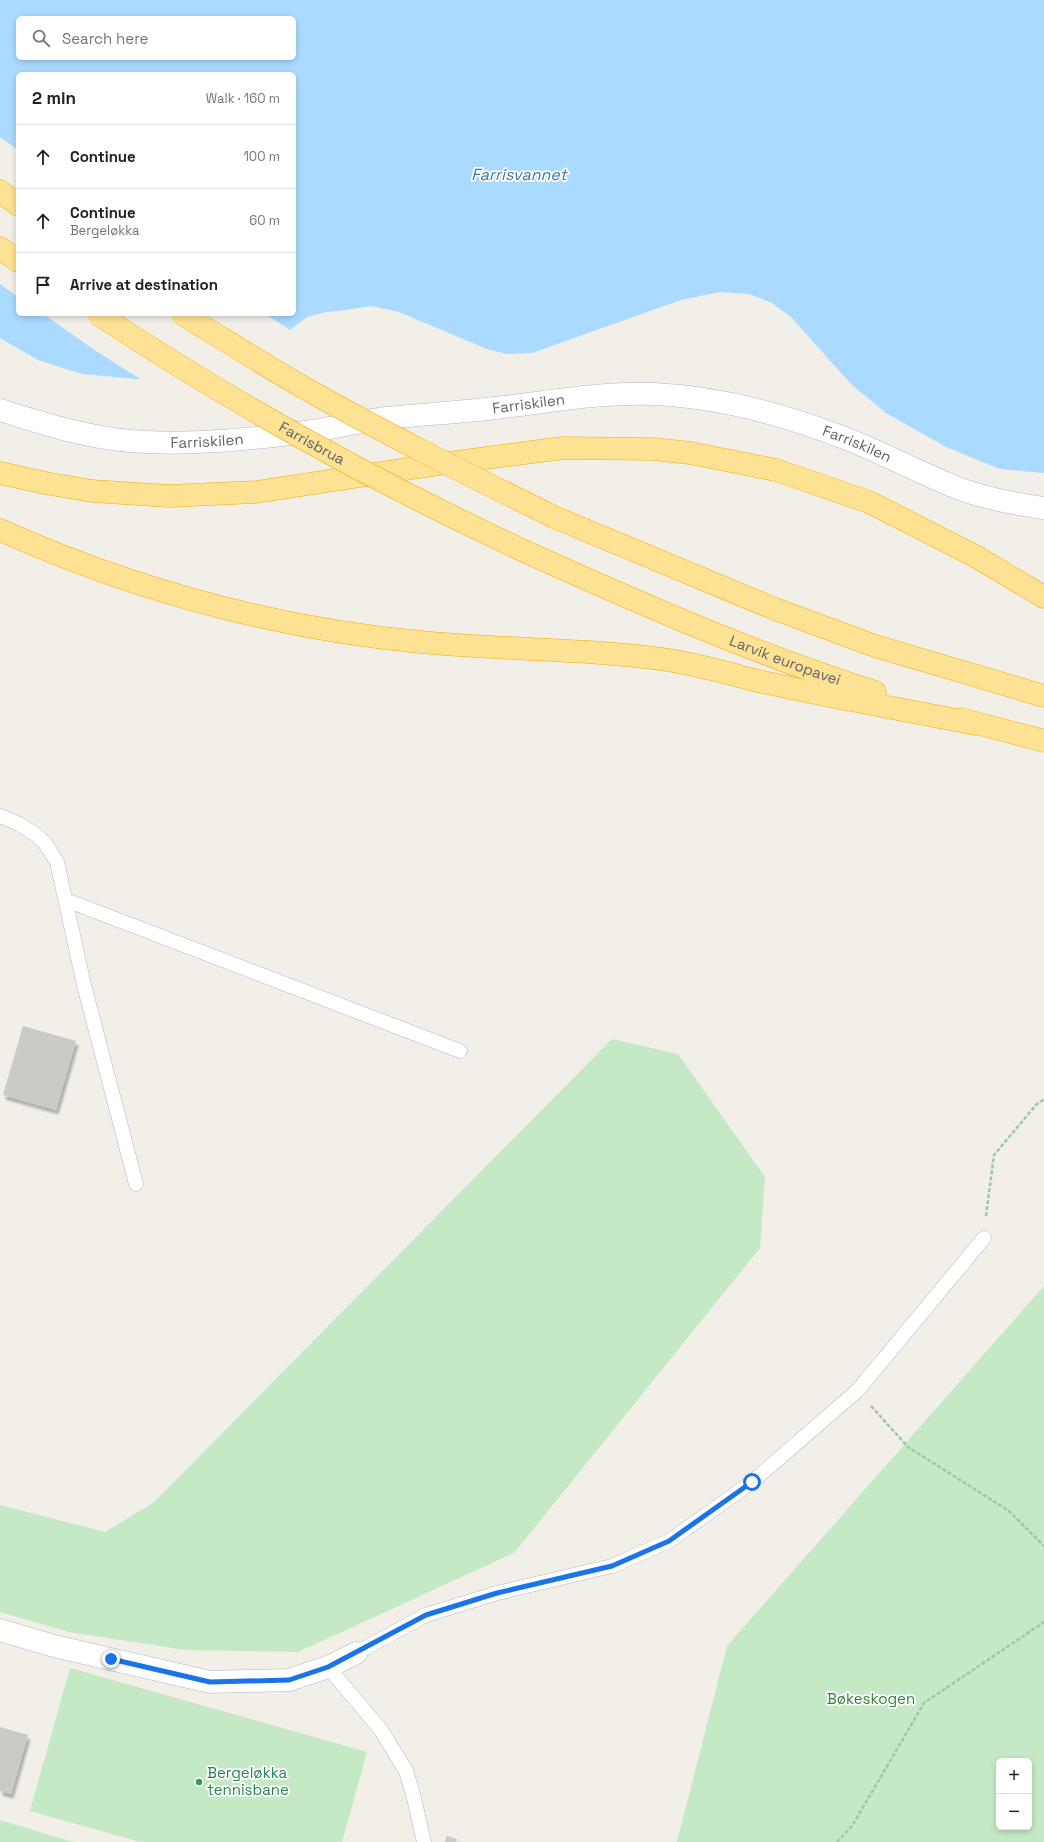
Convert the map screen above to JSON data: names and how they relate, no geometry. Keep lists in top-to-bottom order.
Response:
{
  "streets": {
    "highway": ["Farrisbrua", "Larvik europavei"],
    "street": ["Farriskilen"]
  },
  "crossings": [
    ["Farrisbrua", "Larvik europavei"]
  ],
  "water": ["Farrisvannet"],
  "parks": ["Bøkeskogen"],
  "places": ["Bergeløkka tennisbane"],
  "page": {
    "search": "Search here",
    "heading": ["2 min", "Walk · 160 m"],
    "list": [
      ["Continue", "100 m"],
      ["Continue", "Bergeløkka", "60 m"],
      "Arrive at destination"
    ],
    "map_buttons": ["+", "−"]
  }
}
